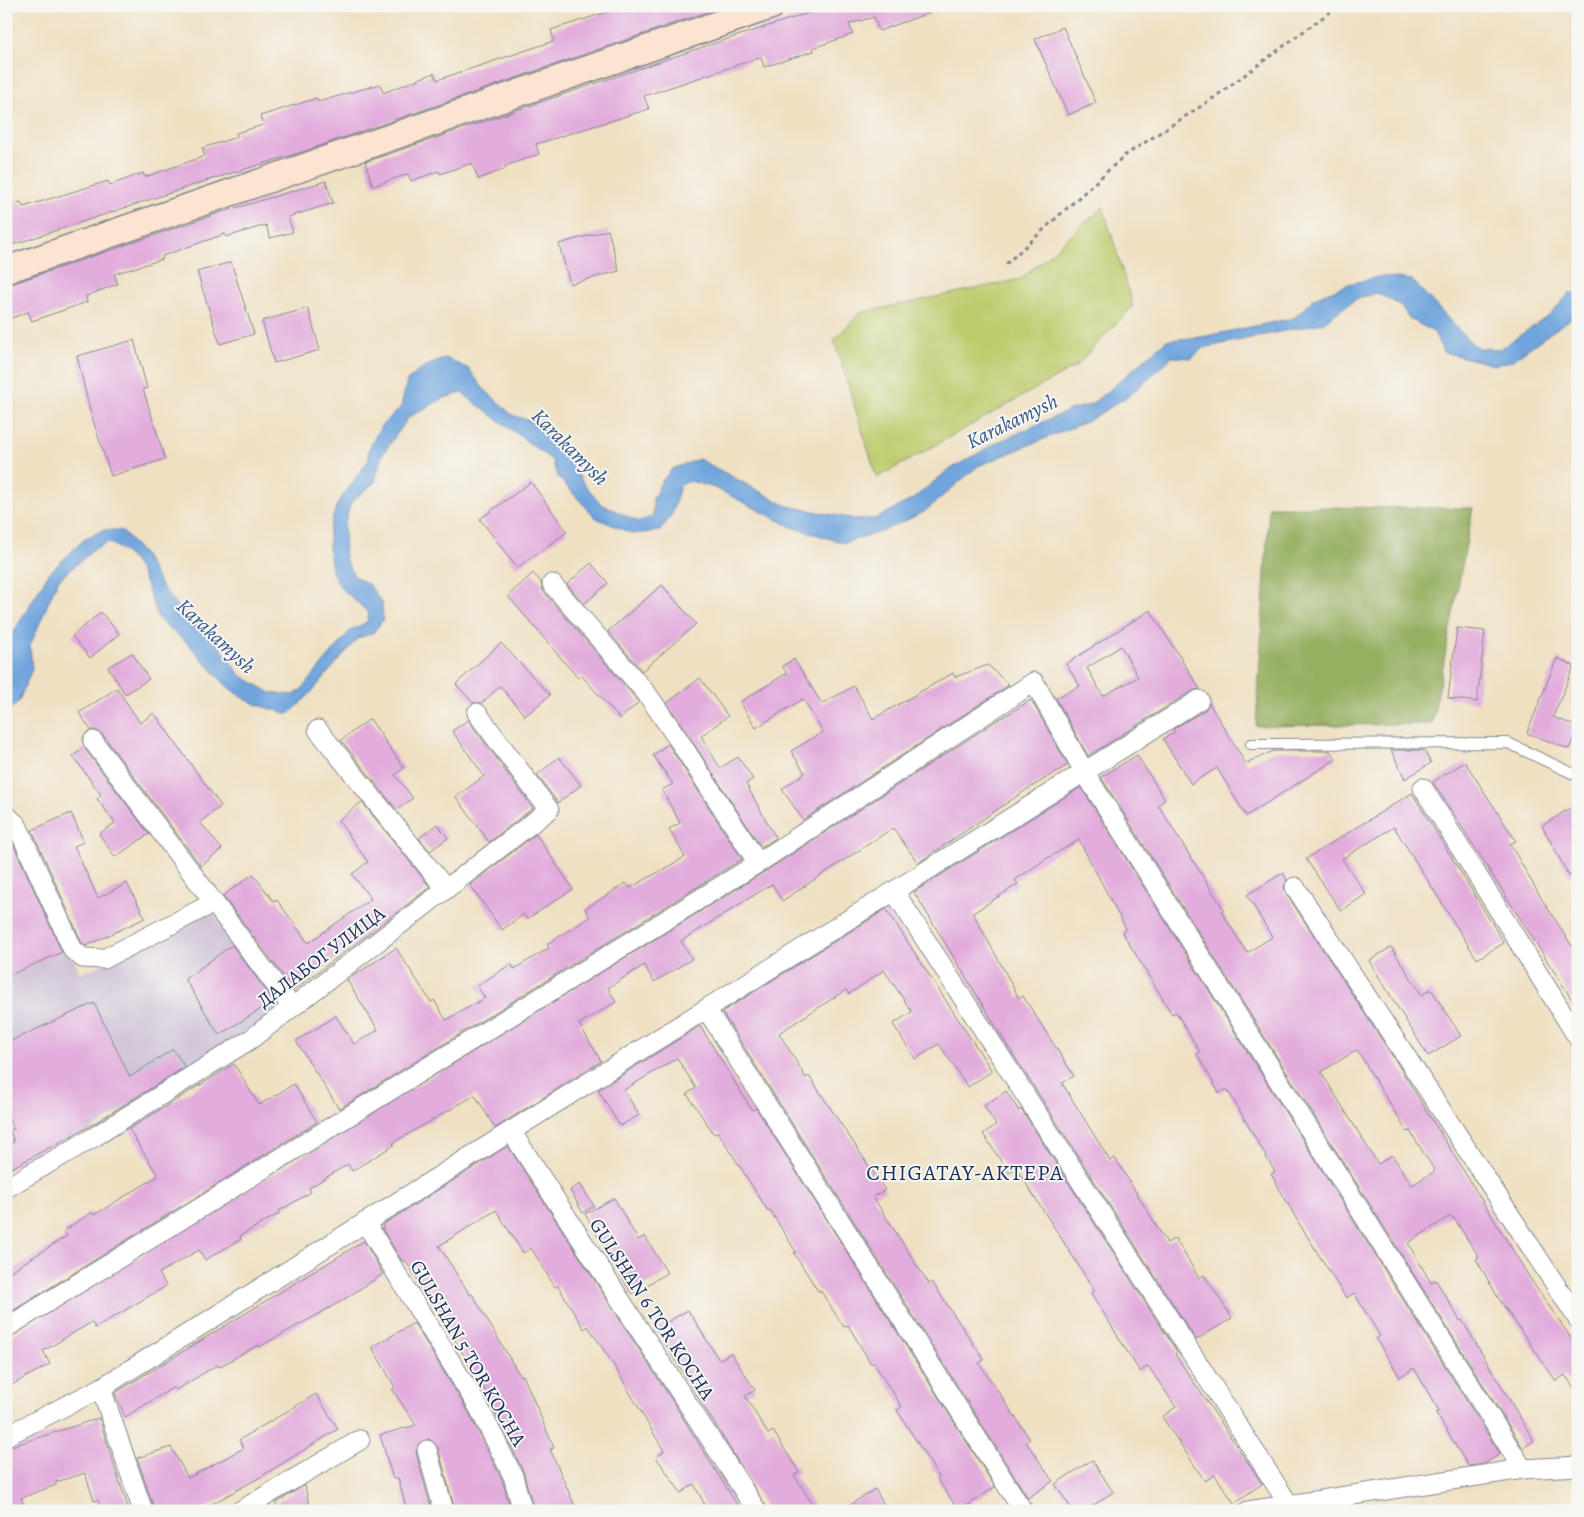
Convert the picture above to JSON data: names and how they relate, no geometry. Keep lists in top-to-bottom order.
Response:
{
  "streets": {
    "street": ["ДАЛАБОГ УЛИЦА", "GULSHAN 6 TOR KOCHA", "GULSHAN 5 TOR KOCHA"]
  },
  "districts": ["CHIGATAY-AKTEPA"],
  "water": ["Karakamysh"]
}
